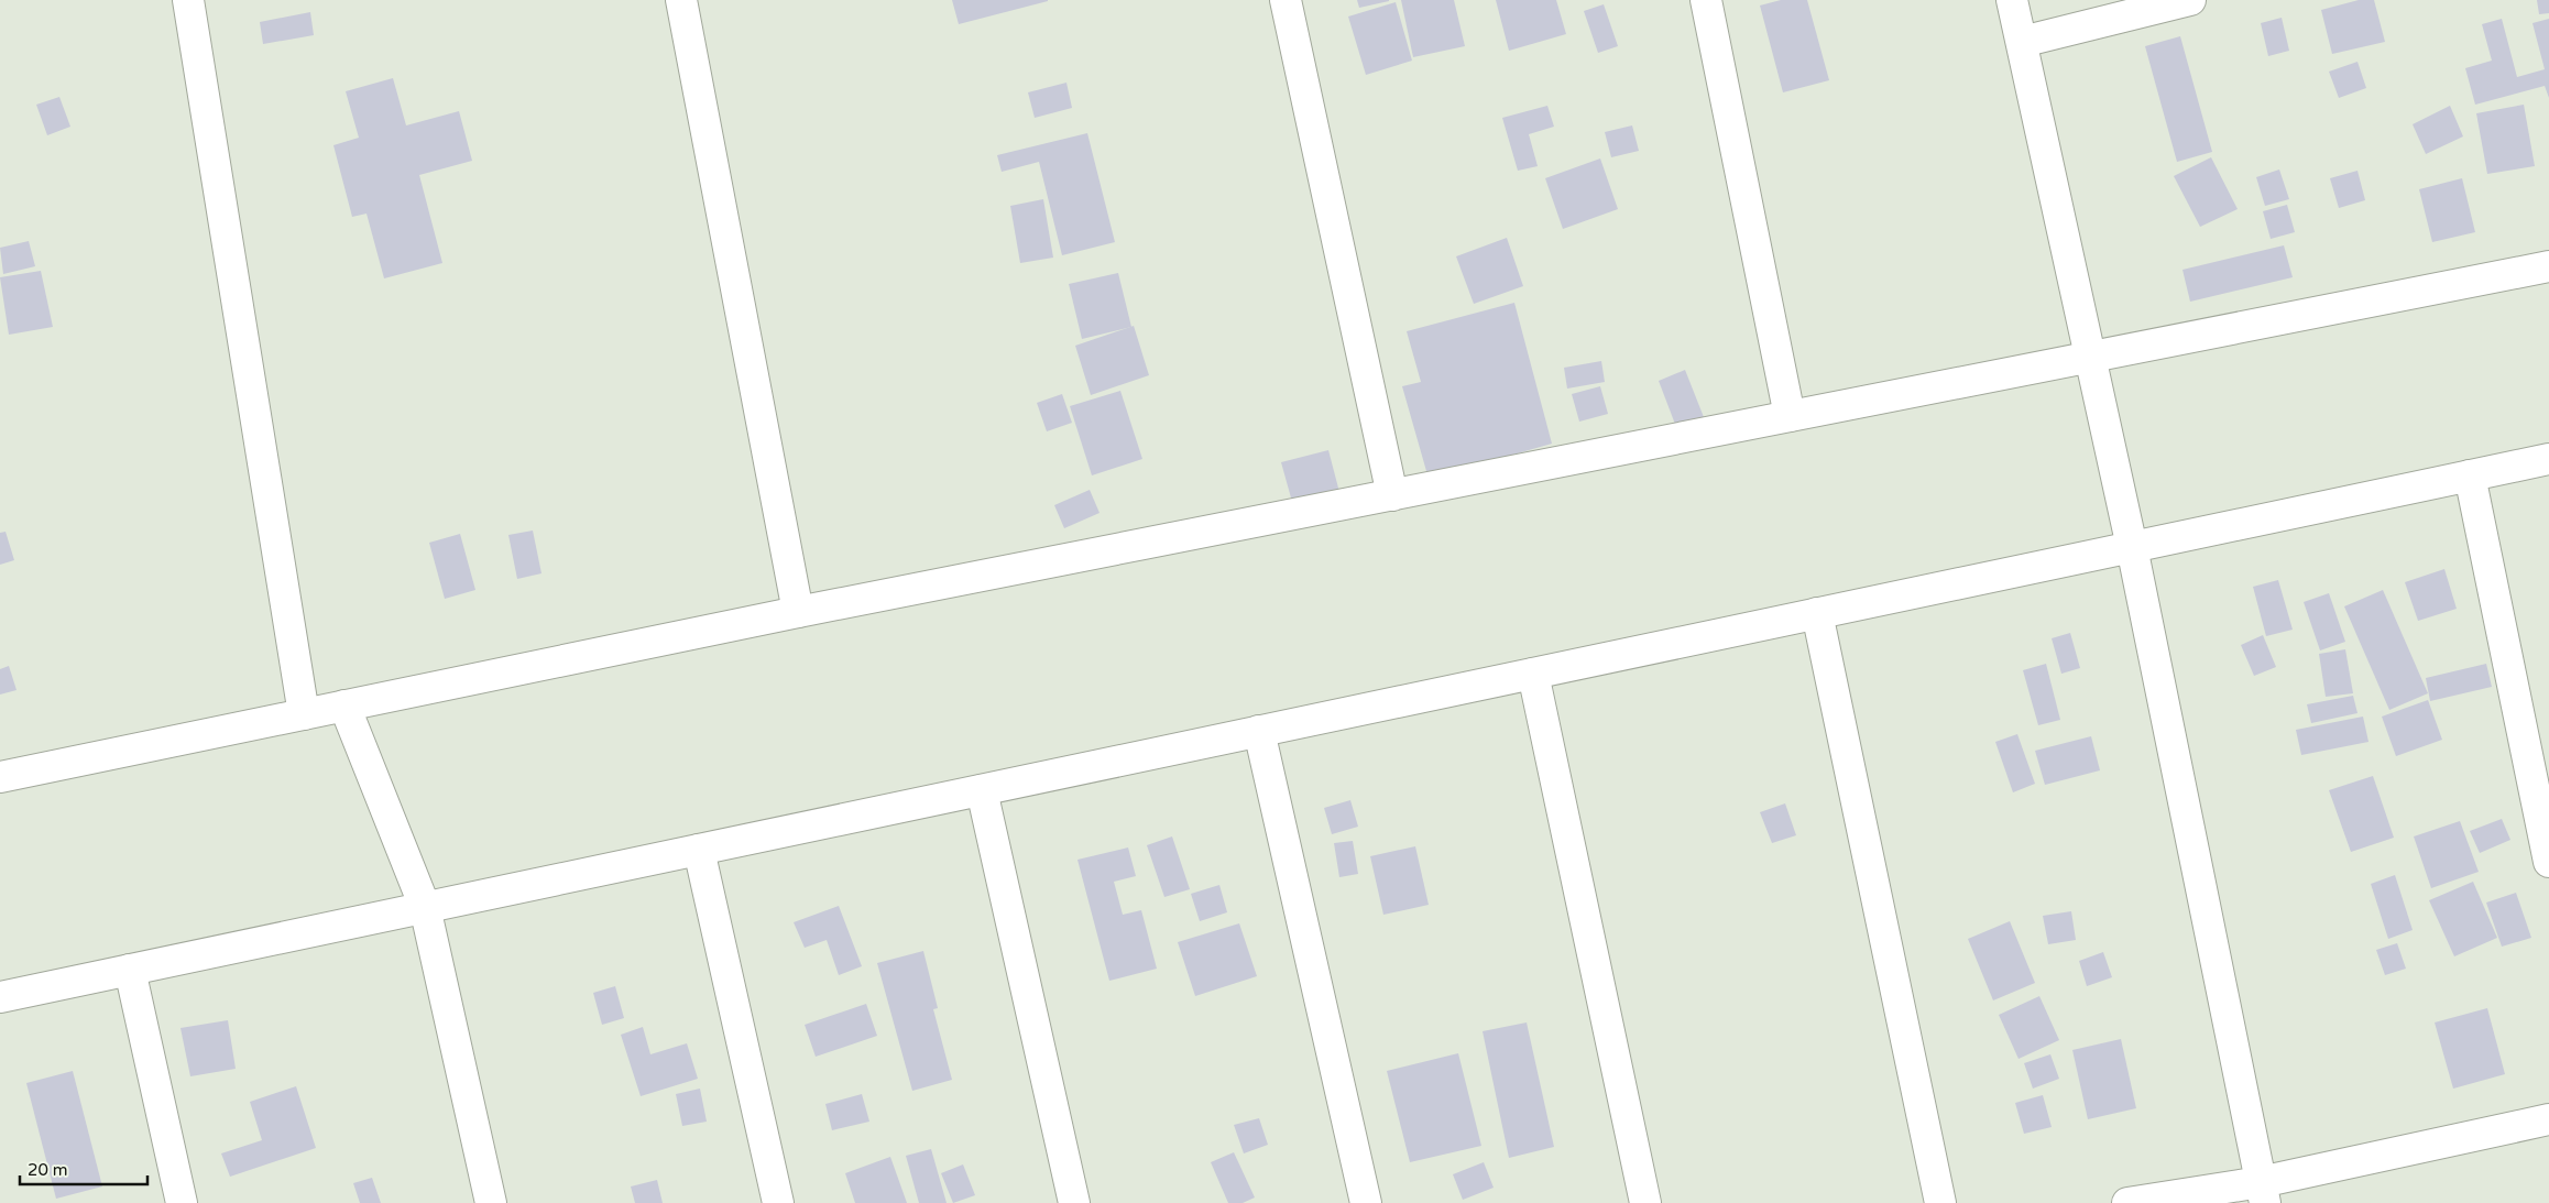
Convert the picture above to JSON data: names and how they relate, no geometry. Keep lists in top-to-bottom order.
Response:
{
  "scale_bar": "20 m"
}
